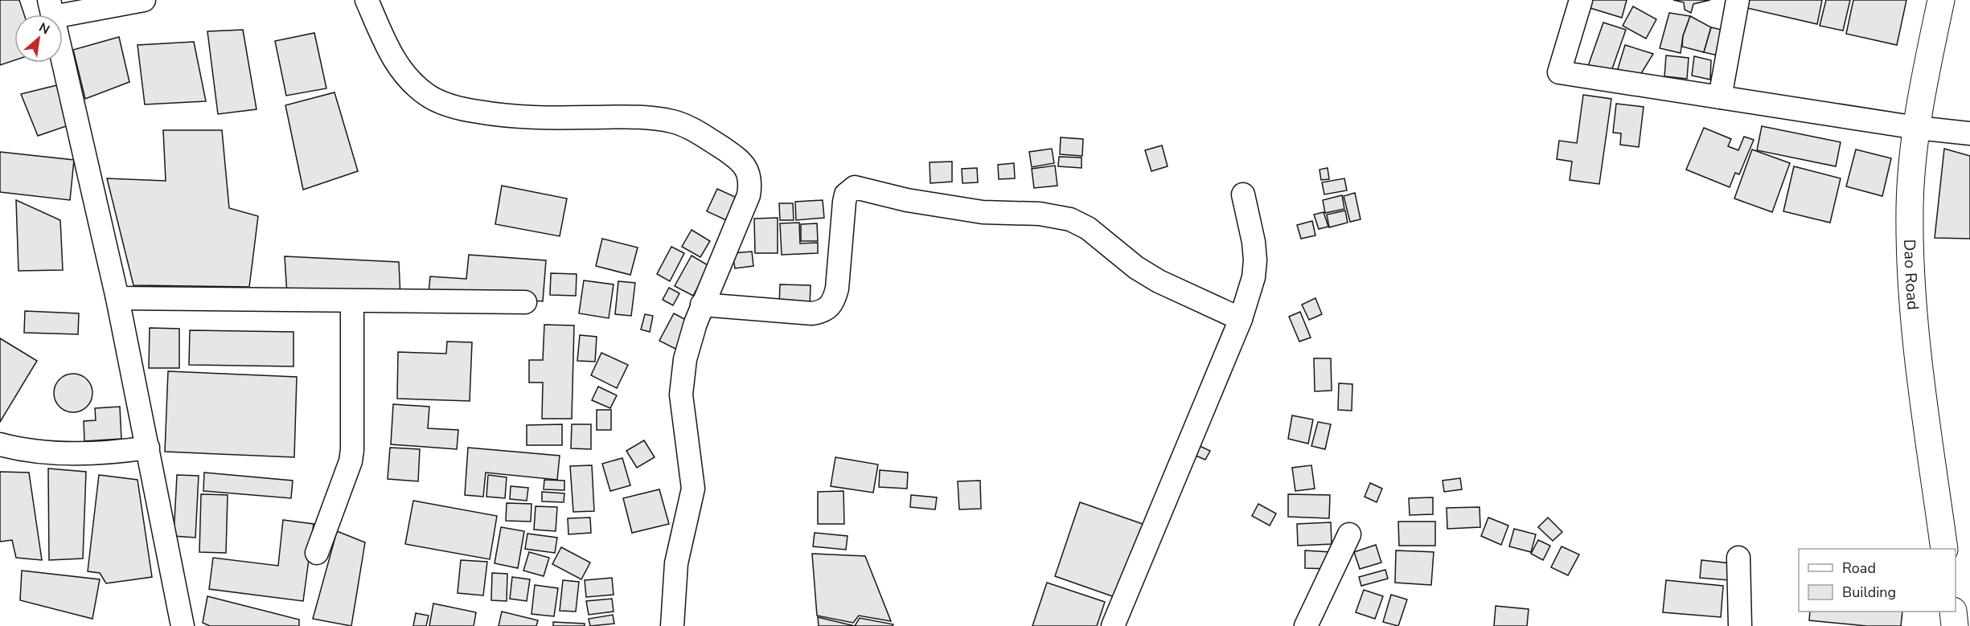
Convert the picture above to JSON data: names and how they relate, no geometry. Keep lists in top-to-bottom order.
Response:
{
  "streets": {
    "street": ["Dao Road"]
  },
  "legend": ["Road", "Building"],
  "north": "top right"
}
